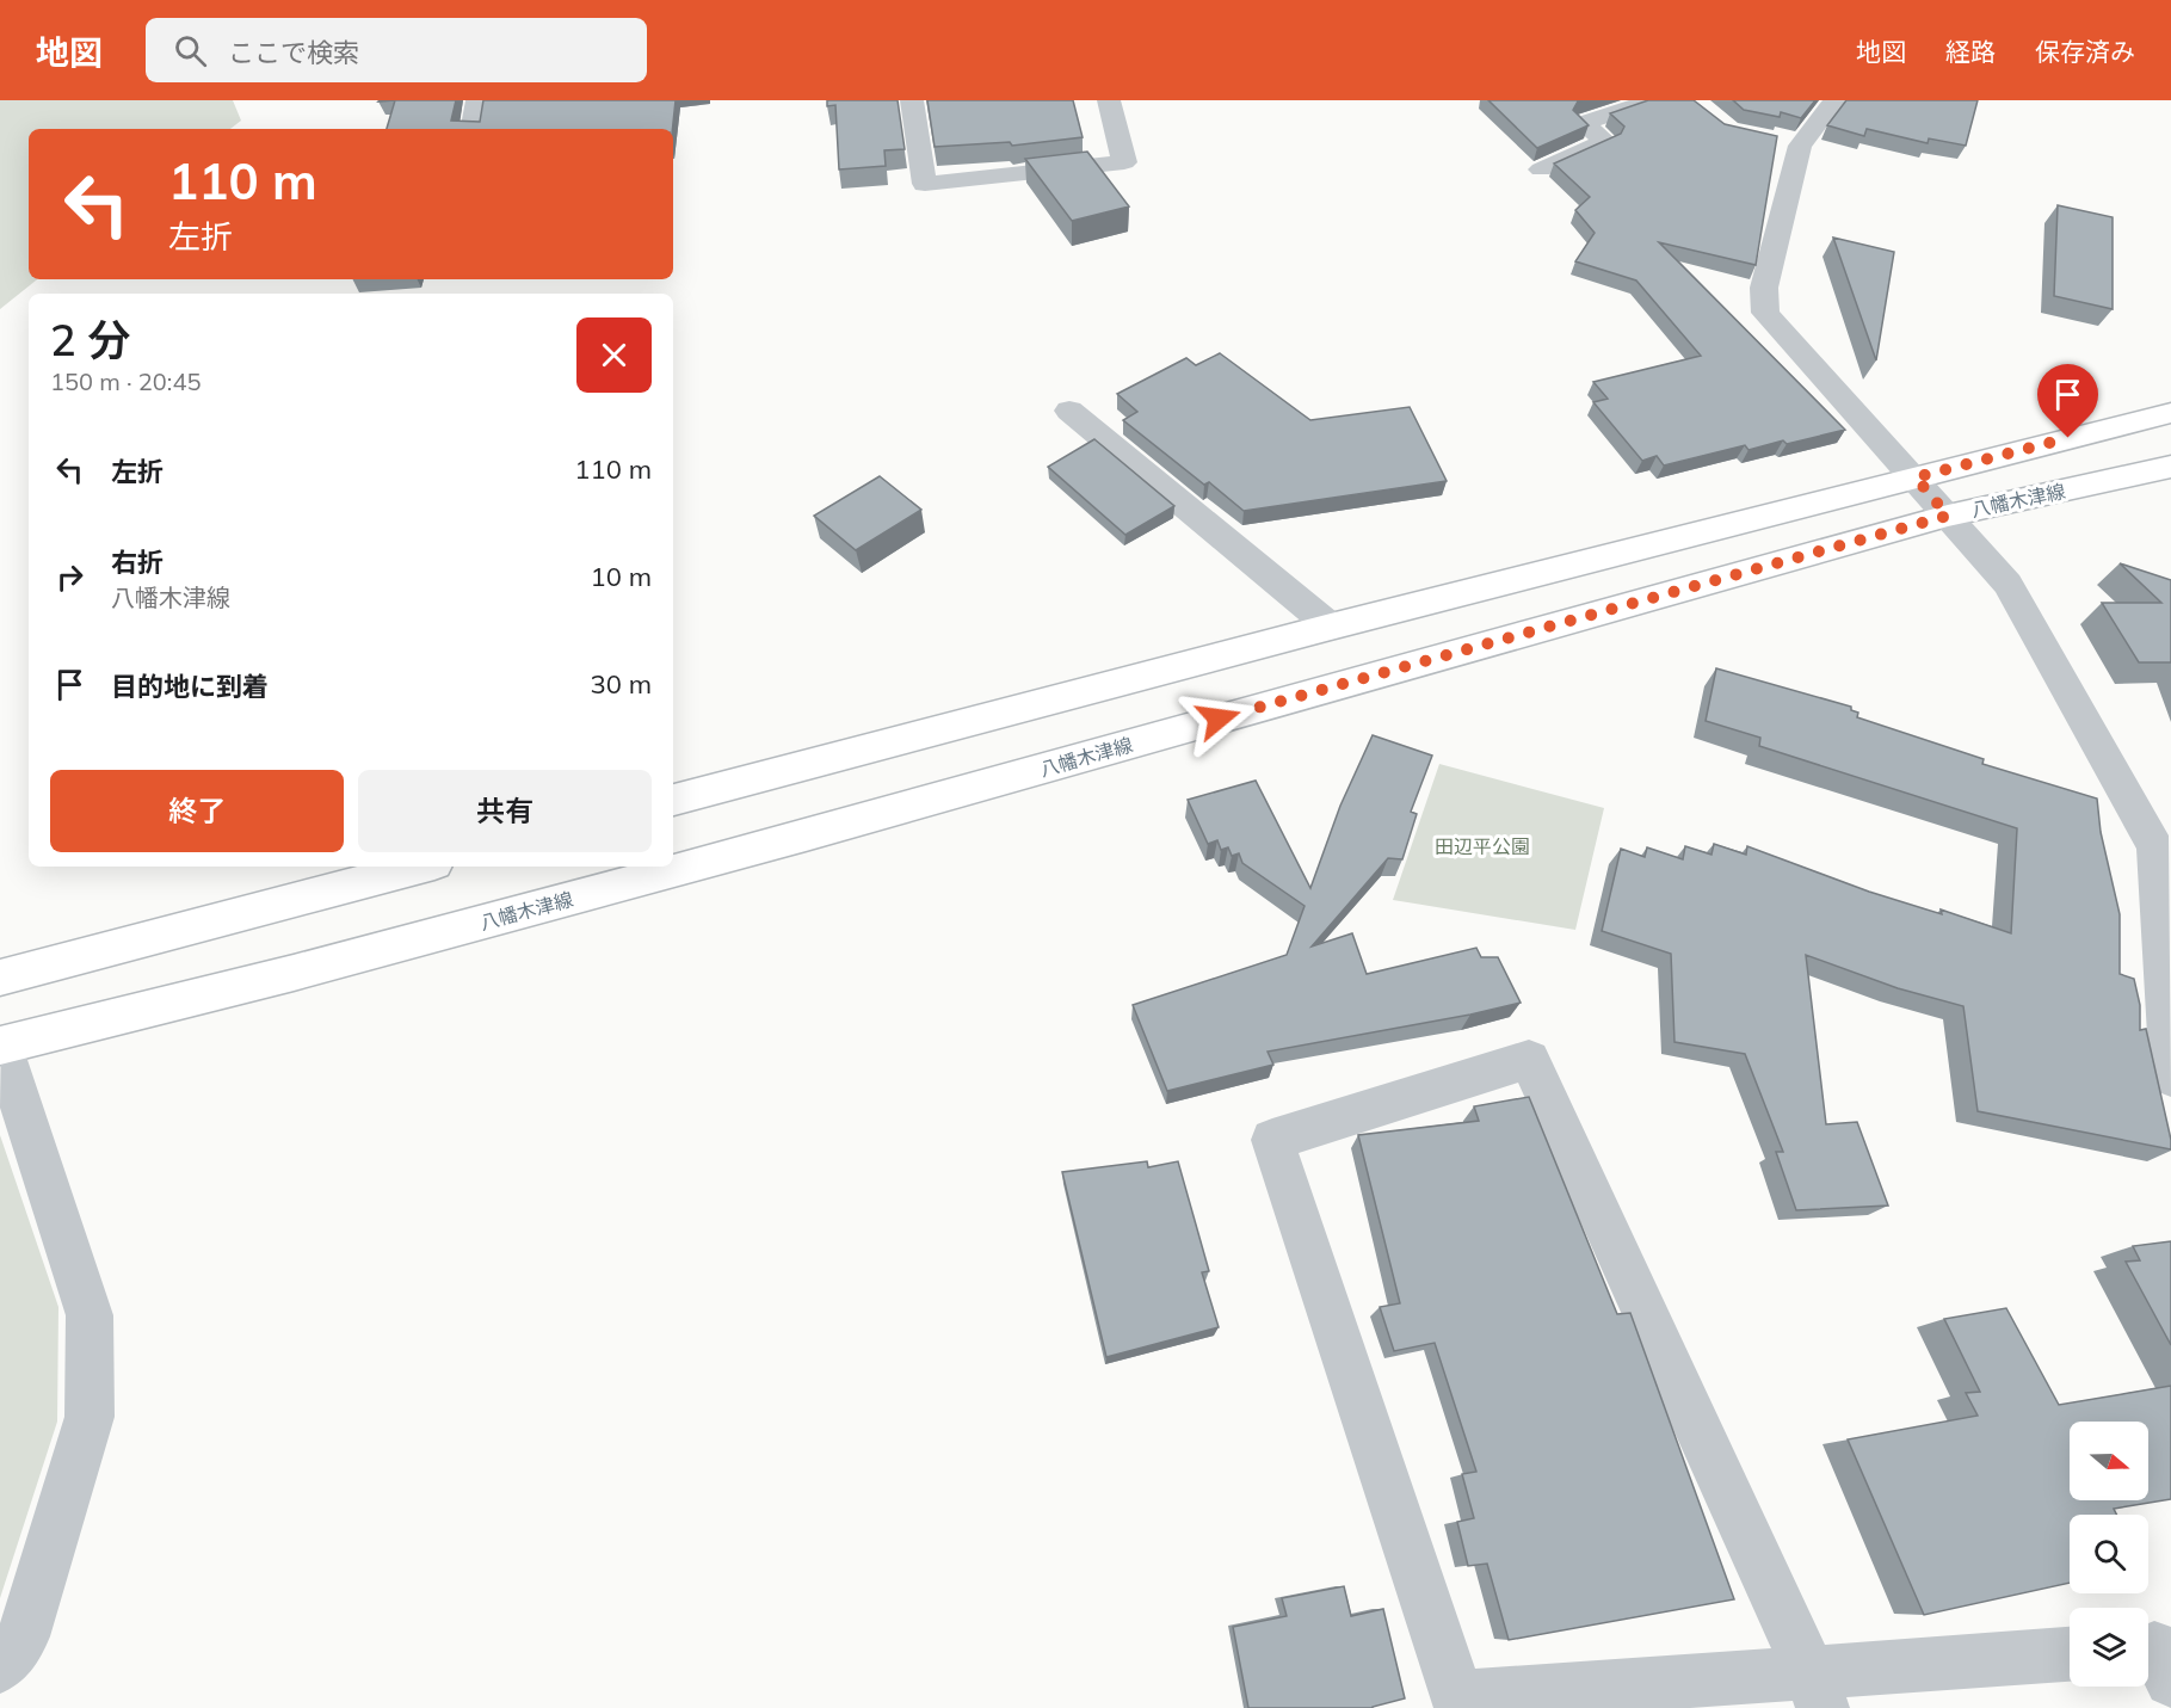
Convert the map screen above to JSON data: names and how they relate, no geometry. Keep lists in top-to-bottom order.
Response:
{
  "streets": {
    "main road": ["八幡木津線"]
  },
  "parks": ["田辺平公園"],
  "north": "right",
  "page": {
    "header": "地図",
    "search": "ここで検索",
    "nav": ["地図", "経路", "保存済み"],
    "turn": ["110 m", "左折"],
    "heading": ["2 分", "150 m · 20:45"],
    "list": [
      {
        "name": "左折",
        "value": "110 m"
      },
      {
        "name": "右折",
        "note": "八幡木津線",
        "value": "10 m"
      },
      {
        "name": "目的地に到着",
        "value": "30 m"
      }
    ],
    "buttons": ["終了", "共有"]
  }
}
